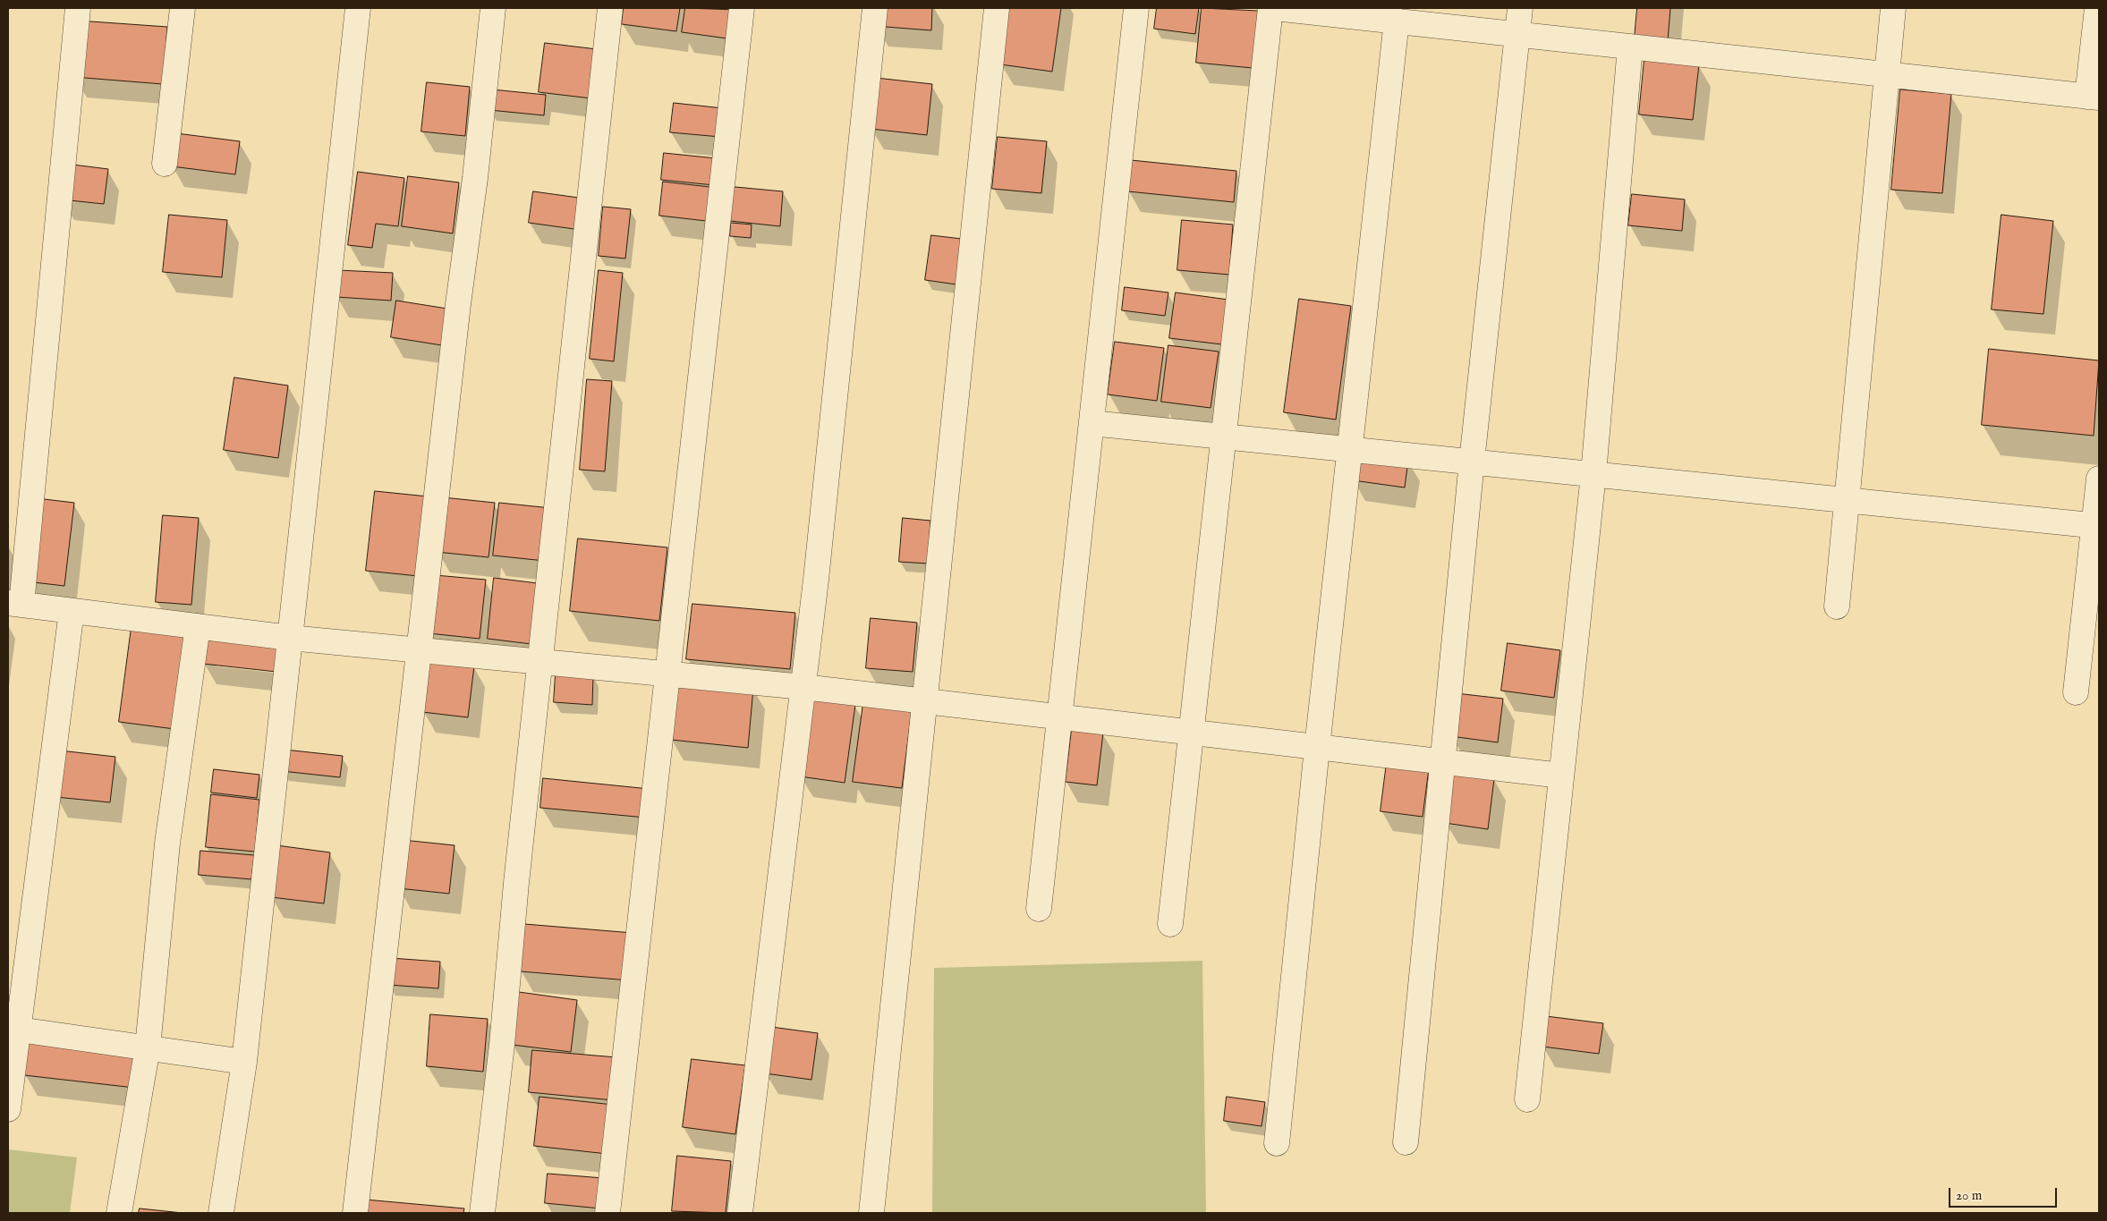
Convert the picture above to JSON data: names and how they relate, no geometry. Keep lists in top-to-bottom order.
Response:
{
  "scale_bar": "20 m"
}
